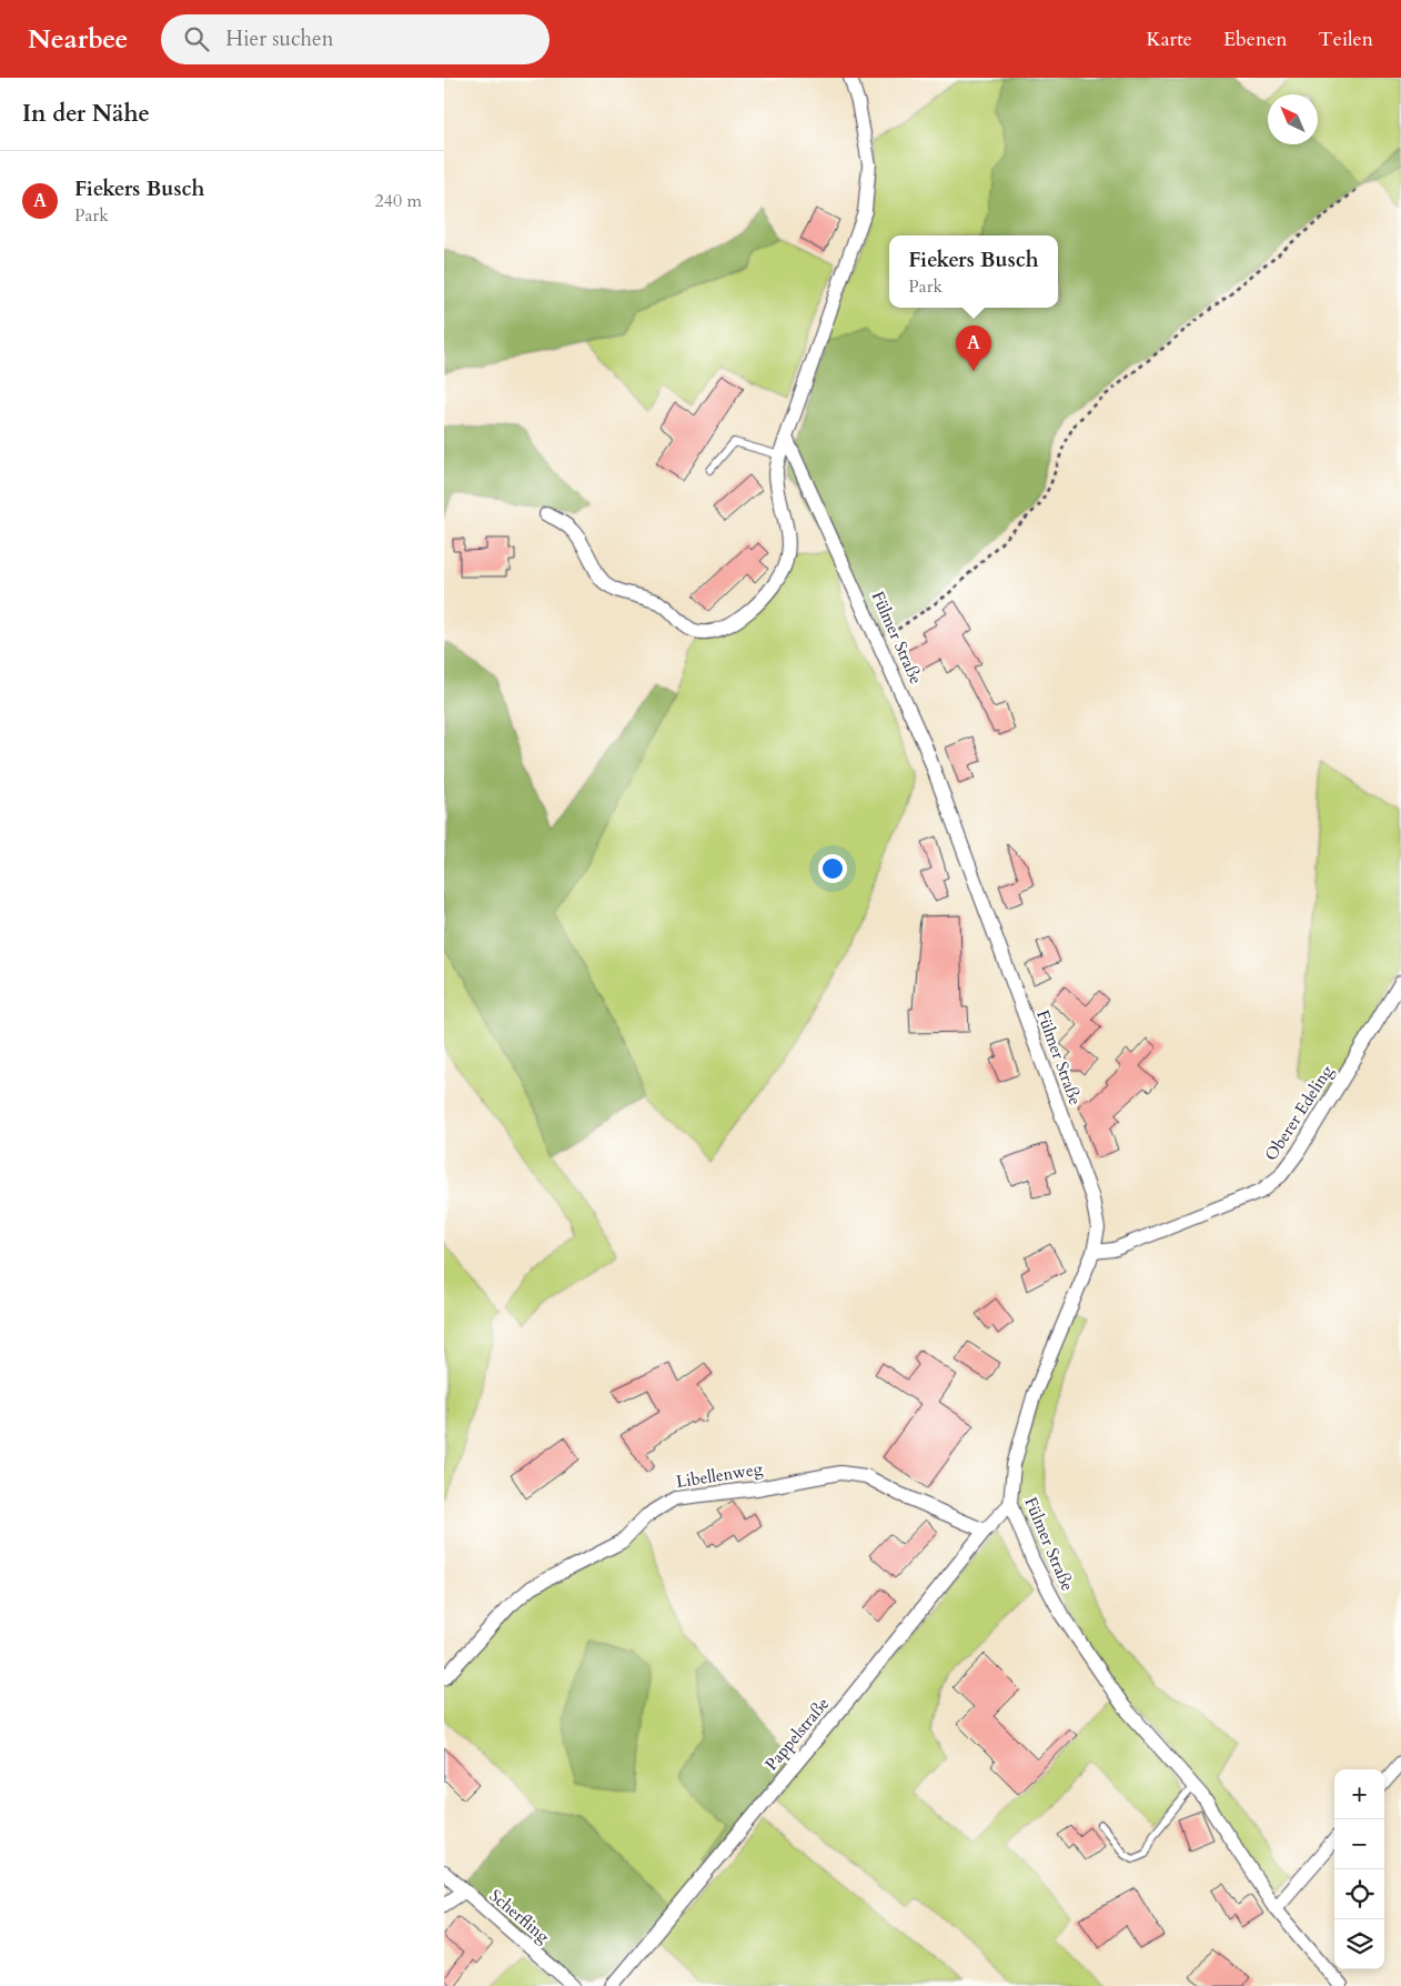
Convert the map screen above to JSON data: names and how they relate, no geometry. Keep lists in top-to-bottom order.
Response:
{
  "streets": {
    "street": [
      "Fülmer Straße",
      "Oberer Edeling",
      "Libellenweg",
      "Pappelstraße",
      "Scherfling"
    ]
  },
  "crossings": [
    ["Fülmer Straße", "Oberer Edeling"],
    ["Fülmer Straße", "Pappelstraße"],
    ["Libellenweg", "Pappelstraße"]
  ],
  "north": "top left",
  "page": {
    "header": "Nearbee",
    "search": "Hier suchen",
    "nav": ["Karte", "Ebenen", "Teilen"],
    "heading": "In der Nähe",
    "list": [
      {
        "mark": "A",
        "name": "Fiekers Busch",
        "note": "Park",
        "value": "240 m"
      }
    ],
    "popup": ["Fiekers Busch", "Park"],
    "pins": "A",
    "map_buttons": ["+", "−"]
  }
}
